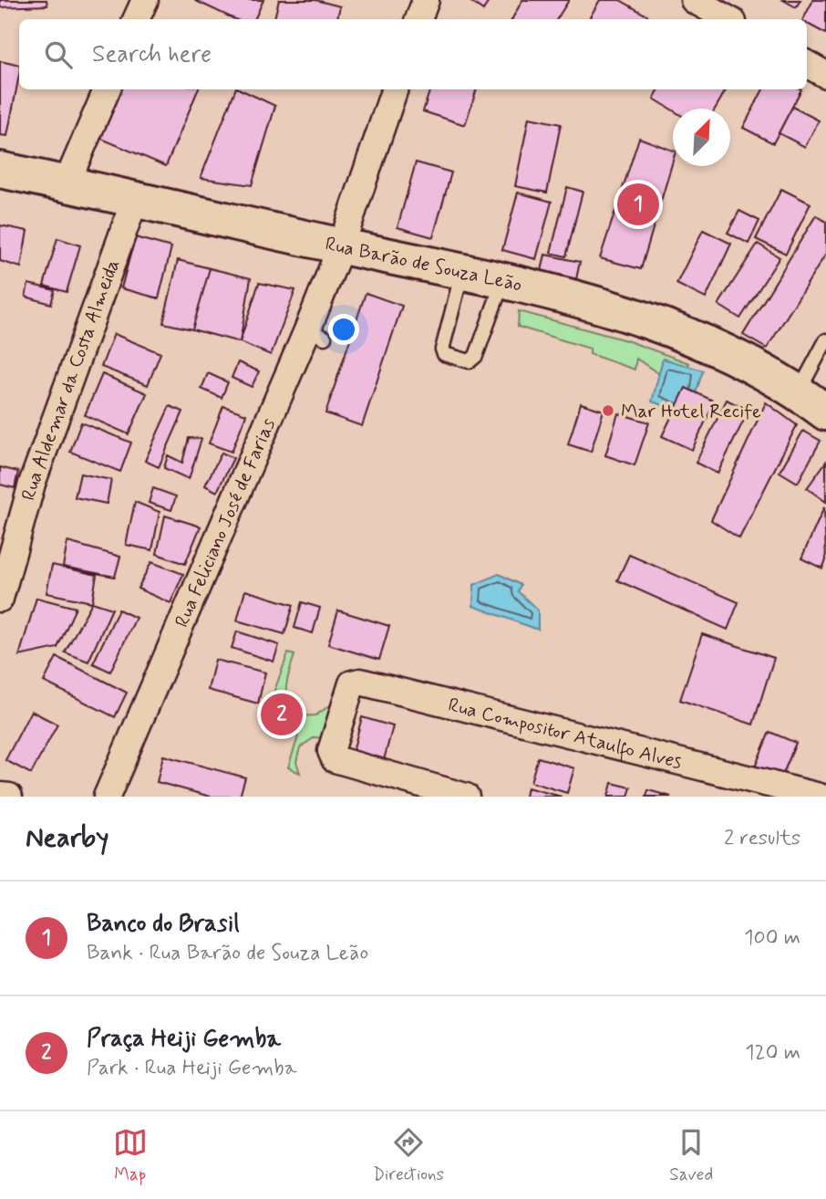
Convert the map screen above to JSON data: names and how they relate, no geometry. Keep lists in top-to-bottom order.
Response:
{
  "streets": {
    "main road": ["Rua Barão de Souza Leão"],
    "street": ["Rua Aldemar da Costa Almeida", "Rua Feliciano José de Farias", "Rua Compositor Ataulfo Alves"]
  },
  "crossings": [
    ["Rua Barão de Souza Leão", "Rua Aldemar da Costa Almeida"],
    ["Rua Barão de Souza Leão", "Rua Feliciano José de Farias"]
  ],
  "places": ["Mar Hotel Recife"],
  "north": "top right",
  "page": {
    "search": "Search here",
    "pins": ["1", "2"],
    "heading": ["Nearby", "2 results"],
    "list": [
      {
        "mark": "1",
        "name": "Banco do Brasil",
        "note": "Bank · Rua Barão de Souza Leão",
        "value": "100 m"
      },
      {
        "mark": "2",
        "name": "Praça Heiji Gemba",
        "note": "Park · Rua Heiji Gemba",
        "value": "120 m"
      }
    ],
    "nav": ["Map", "Directions", "Saved"]
  }
}
